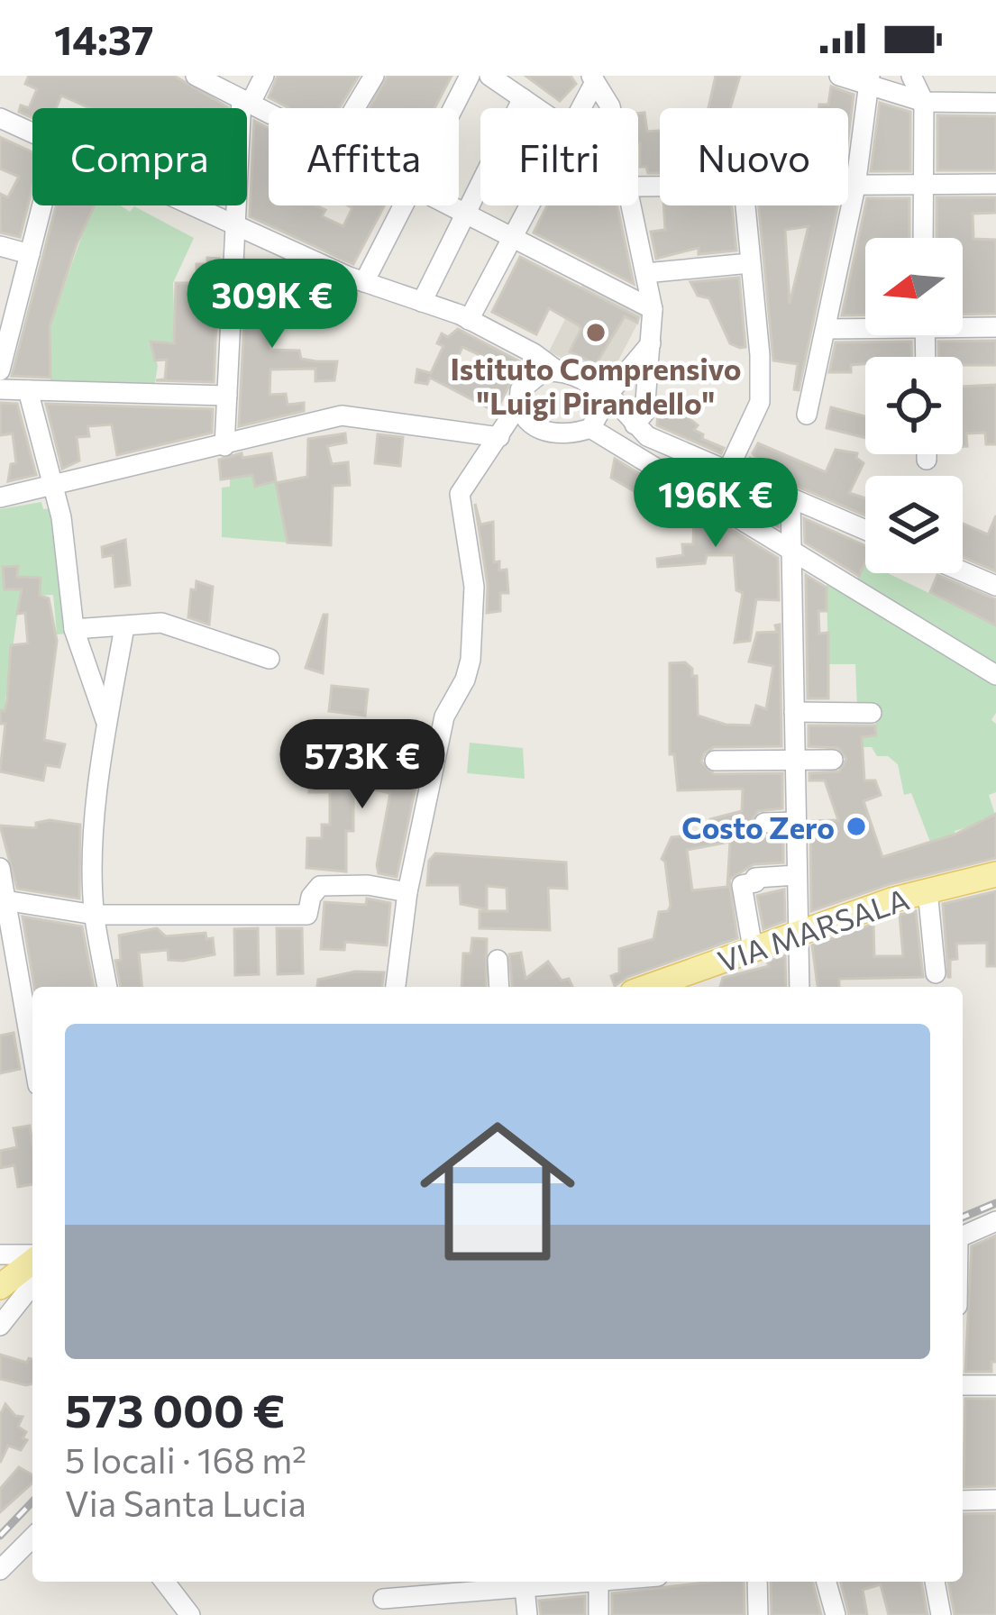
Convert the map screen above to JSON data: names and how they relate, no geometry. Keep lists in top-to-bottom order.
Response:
{
  "streets": {
    "main road": ["VIA MARSALA"]
  },
  "places": ["Istituto Comprensivo \"Luigi Pirandello\"", "Costo Zero"],
  "north": "left",
  "page": {
    "status": "14:37",
    "chip": [
      "Compra",
      "Affitta",
      "Filtri",
      "Nuovo"
    ],
    "price": ["309K €", "196K €", "573K €"],
    "list": [
      {
        "name": "573 000 €",
        "note": "5 locali · 168 m² · Via Santa Lucia"
      }
    ]
  }
}
